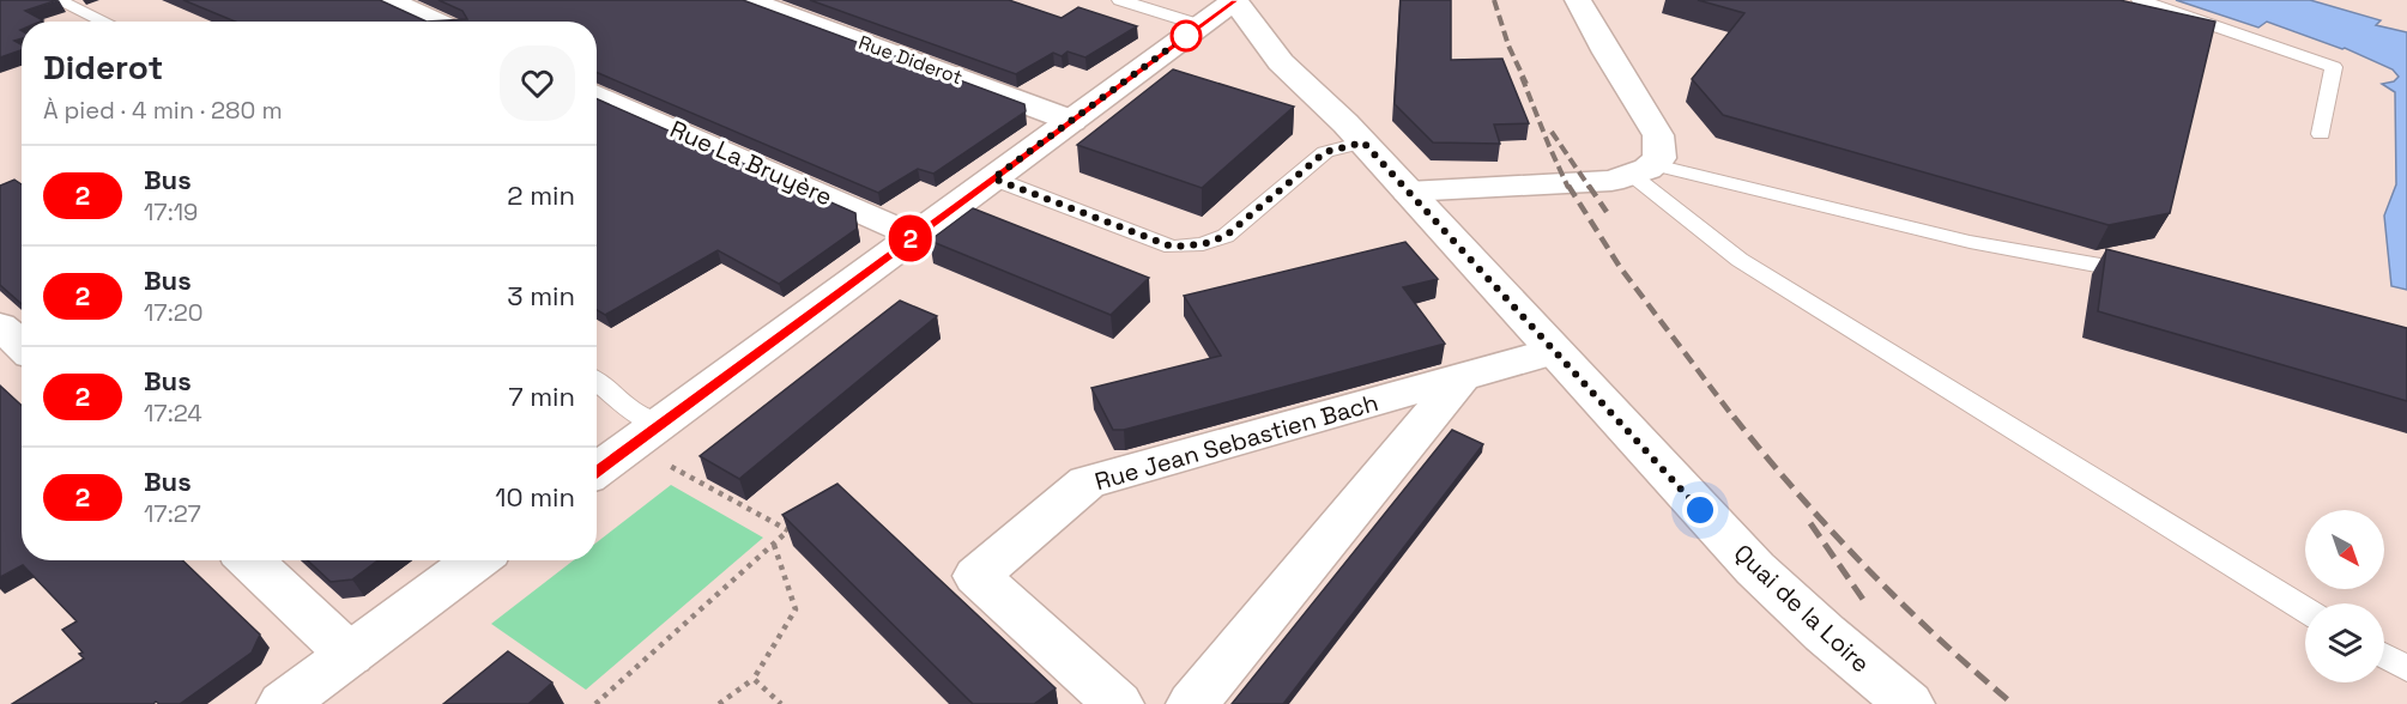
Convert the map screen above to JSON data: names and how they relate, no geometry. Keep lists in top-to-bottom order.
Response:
{
  "streets": {
    "street": [
      "Rue Diderot",
      "Rue La Bruyère",
      "Rue Jean Sebastien Bach",
      "Quai de la Loire"
    ]
  },
  "crossings": [
    ["Rue Jean Sebastien Bach", "Quai de la Loire"]
  ],
  "lines": ["bus line 2"],
  "north": "bottom right",
  "page": {
    "on_map": "2",
    "heading": ["Diderot", "À pied · 4 min · 280 m"],
    "list": [
      {
        "mark": "2",
        "name": "Bus",
        "note": "17:19",
        "value": "2 min"
      },
      {
        "mark": "2",
        "name": "Bus",
        "note": "17:20",
        "value": "3 min"
      },
      {
        "mark": "2",
        "name": "Bus",
        "note": "17:24",
        "value": "7 min"
      },
      {
        "mark": "2",
        "name": "Bus",
        "note": "17:27",
        "value": "10 min"
      }
    ]
  }
}
